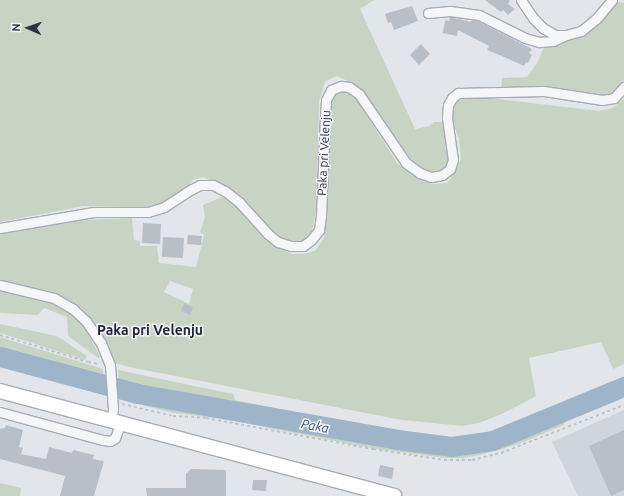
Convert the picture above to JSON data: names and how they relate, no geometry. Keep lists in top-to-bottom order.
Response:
{
  "streets": {
    "street": ["Paka pri Velenju"]
  },
  "districts": ["Paka pri Velenju"],
  "water": ["Paka"],
  "north": "left"
}
